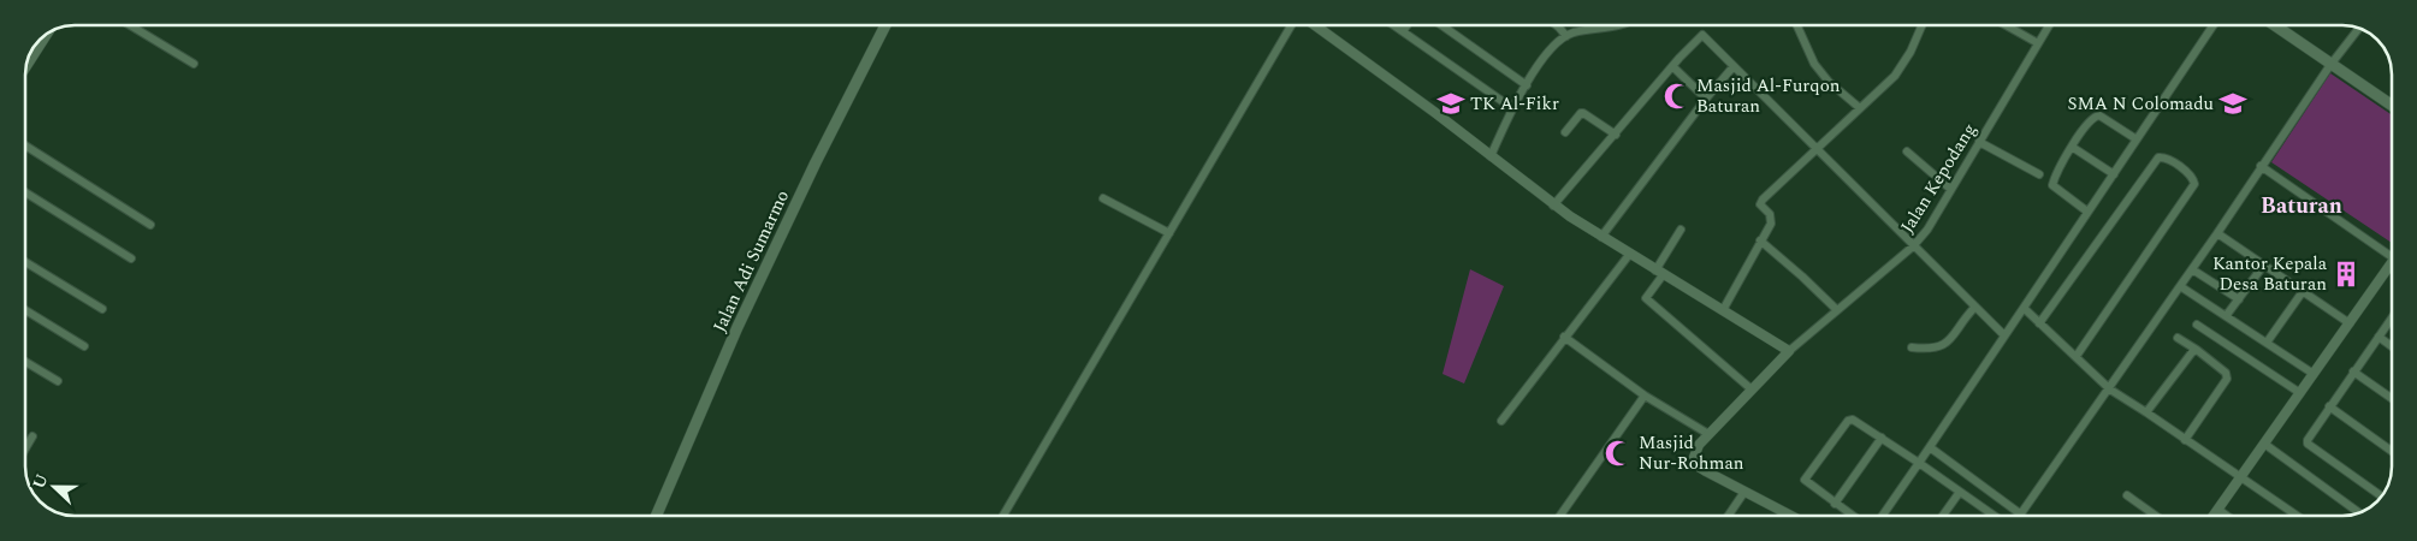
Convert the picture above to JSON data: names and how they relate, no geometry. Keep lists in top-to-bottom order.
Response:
{
  "streets": {
    "main road": ["Jalan Adi Sumarmo"],
    "street": ["Jalan Kepodang"]
  },
  "districts": ["Baturan"],
  "places": {
    "mosque": ["Masjid Al-Furqon Baturan", "Masjid Nur-Rohman"],
    "school or university": ["TK Al-Fikr", "SMA N Colomadu"],
    "building": ["Kantor Kepala Desa Baturan"]
  },
  "north": "left"
}
